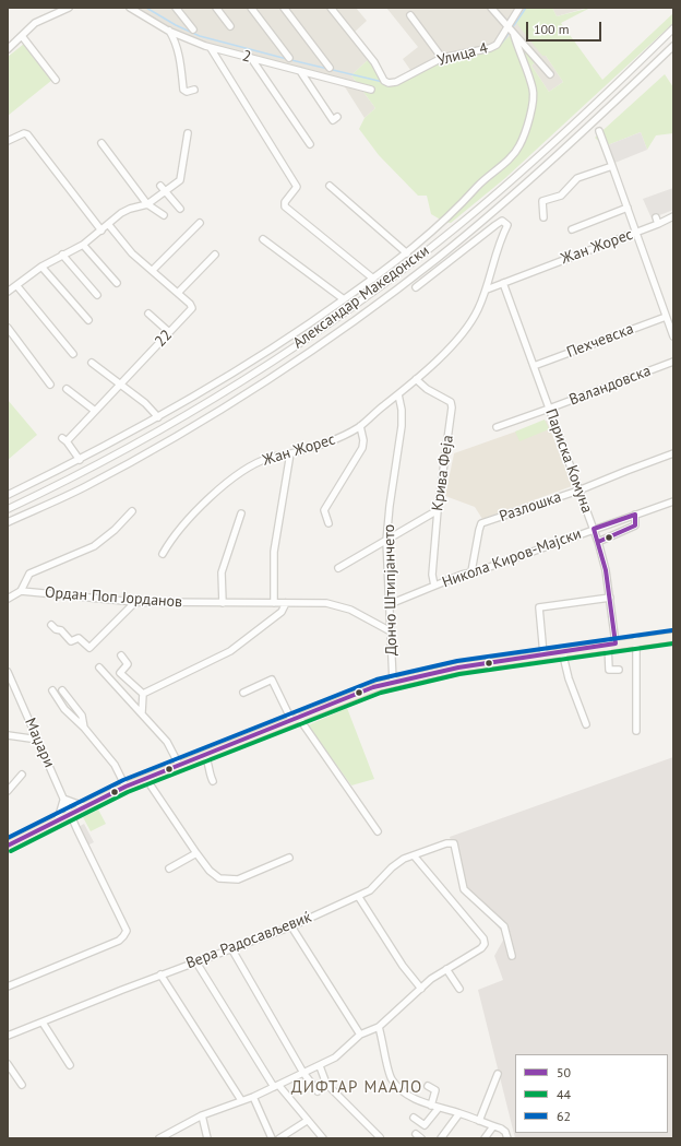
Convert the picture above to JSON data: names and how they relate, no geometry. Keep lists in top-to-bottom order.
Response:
{
  "streets": {
    "street": [
      "Улица 4",
      "2",
      "Жан Жорес",
      "Александар Македонски",
      "22",
      "Пехчевска",
      "Валандовска",
      "Париска Комуна",
      "Крива Феја",
      "Разлошка",
      "Никола Киров-Мајски",
      "Дончо Штипјанчето",
      "Ордан Поп Јорданов",
      "Маџари",
      "Вера Радосављевиќ"
    ]
  },
  "crossings": [
    ["Жан Жорес", "Париска Комуна"],
    ["Жан Жорес", "Крива Феја"],
    ["Жан Жорес", "Дончо Штипјанчето"],
    ["Пехчевска", "Париска Комуна"],
    ["Валандовска", "Париска Комуна"],
    ["Париска Комуна", "Разлошка"],
    ["Париска Комуна", "Никола Киров-Мајски"],
    ["Крива Феја", "Никола Киров-Мајски"],
    ["Разлошка", "Никола Киров-Мајски"],
    ["Никола Киров-Мајски", "Дончо Штипјанчето"],
    ["Дончо Штипјанчето", "Ордан Поп Јорданов"]
  ],
  "districts": ["ДИФТАР МААЛО"],
  "lines": ["transit line 50", "transit line 62", "transit line 44"],
  "legend": ["50", "44", "62"],
  "scale_bar": "100 m"
}
